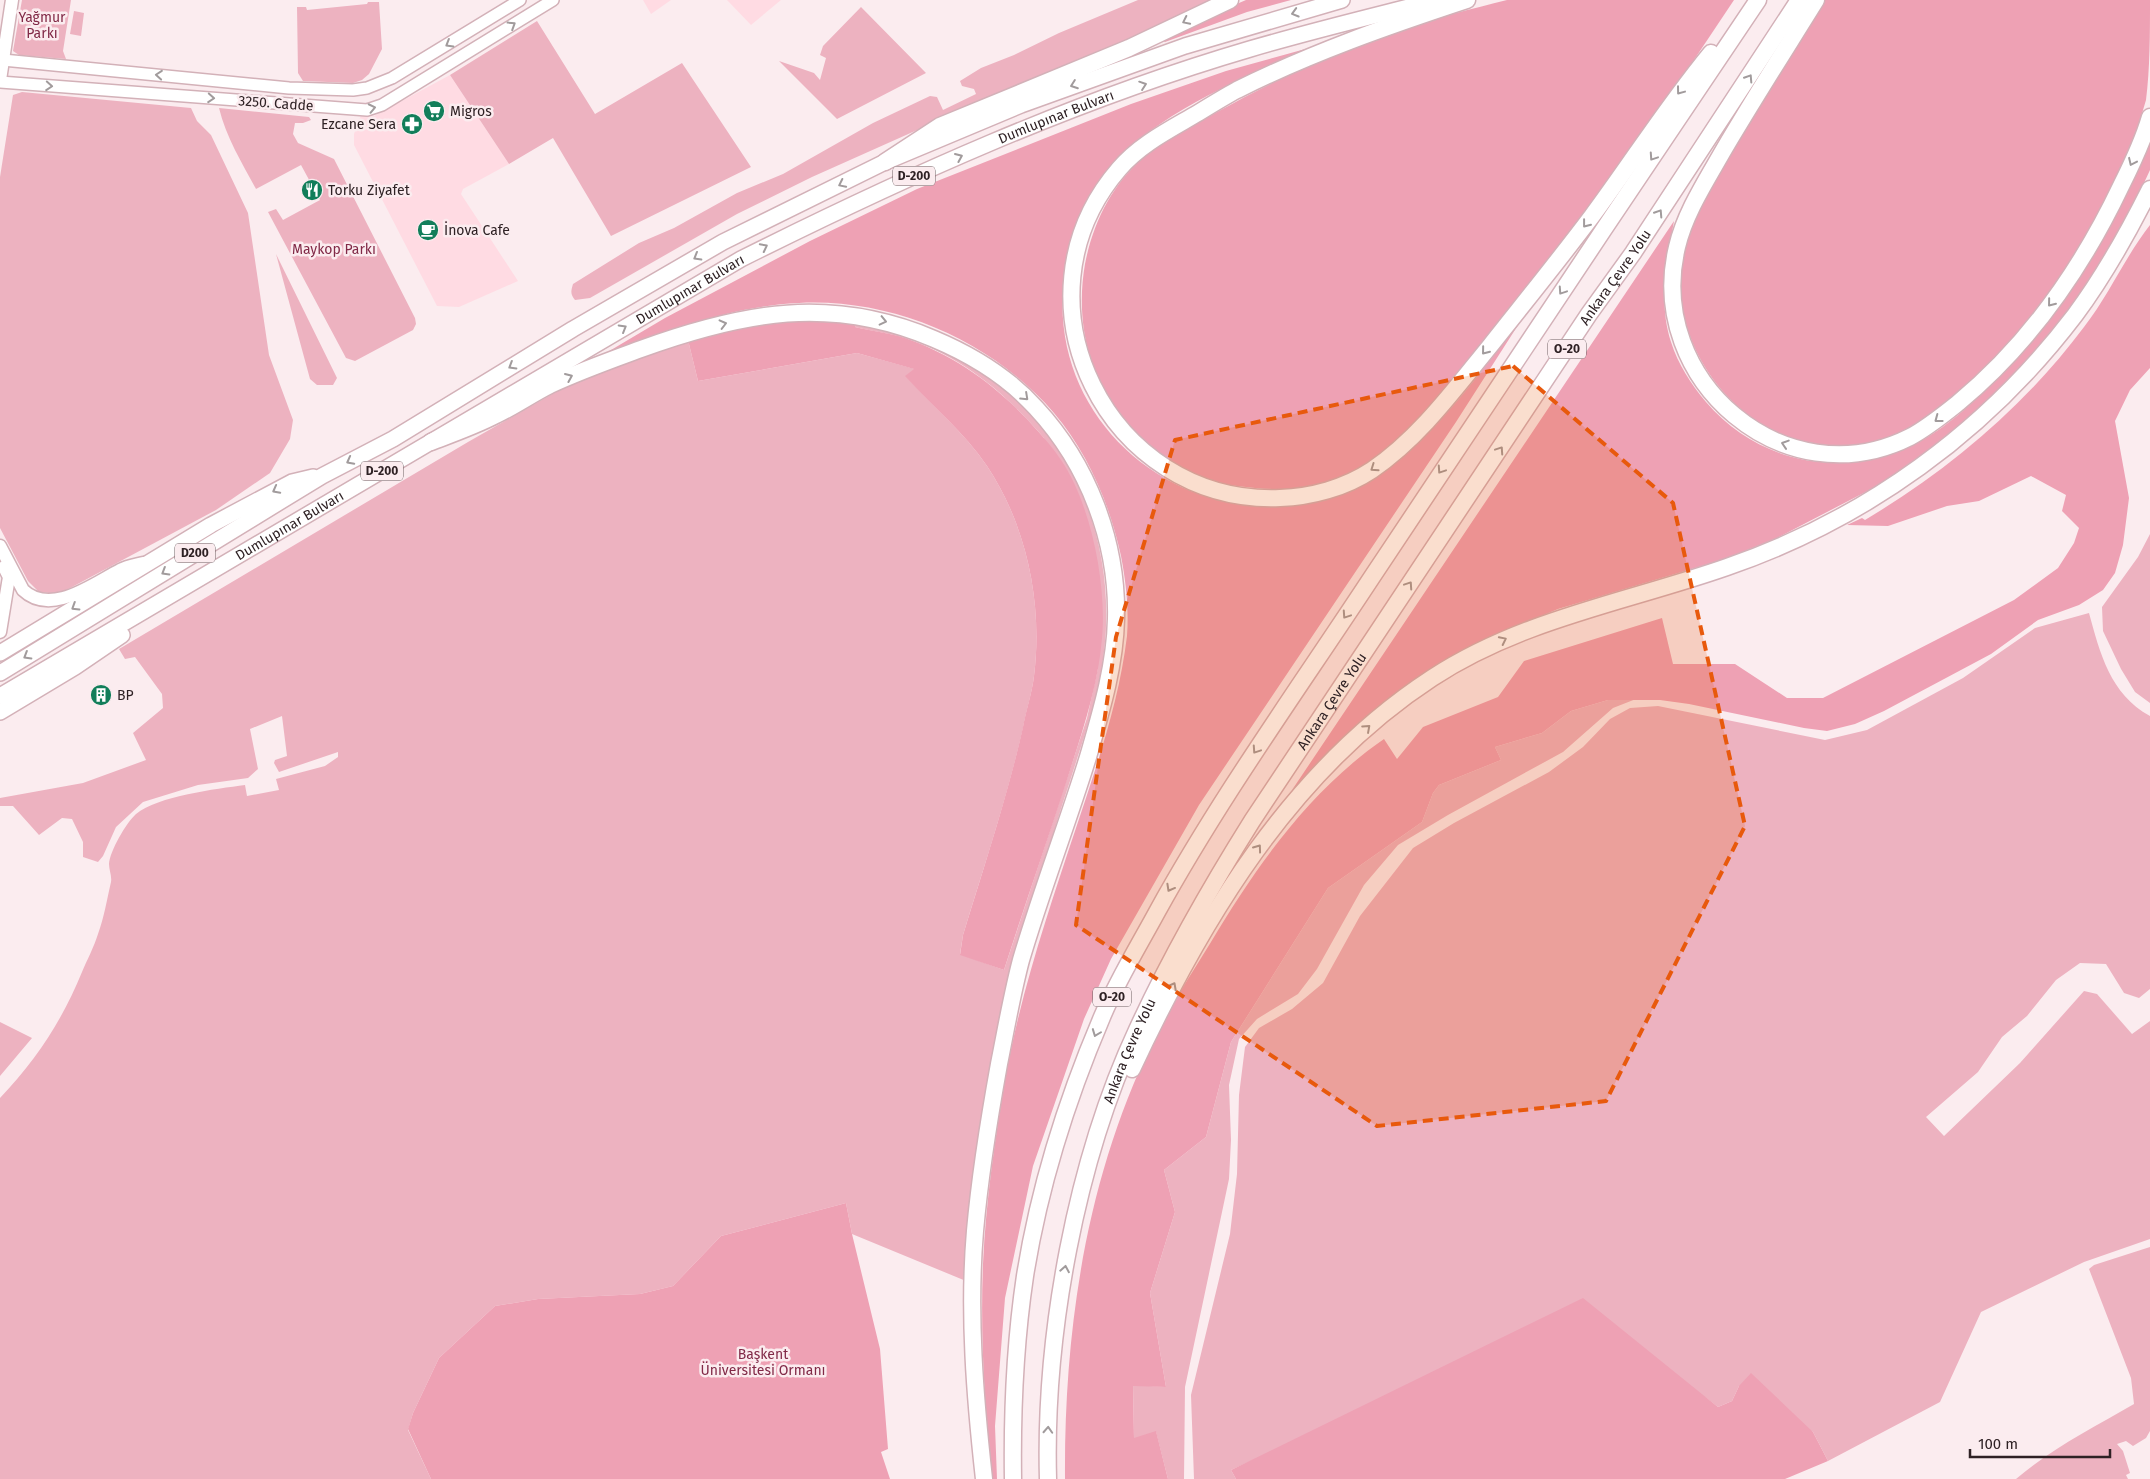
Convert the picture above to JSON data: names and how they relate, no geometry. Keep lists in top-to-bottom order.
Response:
{
  "streets": {
    "highway": [
      "Dumlupınar Bulvarı",
      "D-200",
      "Ankara Çevre Yolu",
      "O-20",
      "D200"
    ],
    "street": ["3250. Cadde"]
  },
  "parks": ["Yağmur Parkı", "Maykop Parkı", "Başkent Üniversitesi Ormanı"],
  "places": {
    "supermarket": ["Migros"],
    "pharmacy": ["Ezcane Sera"],
    "restaurant": ["Torku Ziyafet"],
    "cafe": ["İnova Cafe"],
    "building": ["BP"]
  },
  "scale_bar": "100 m"
}
